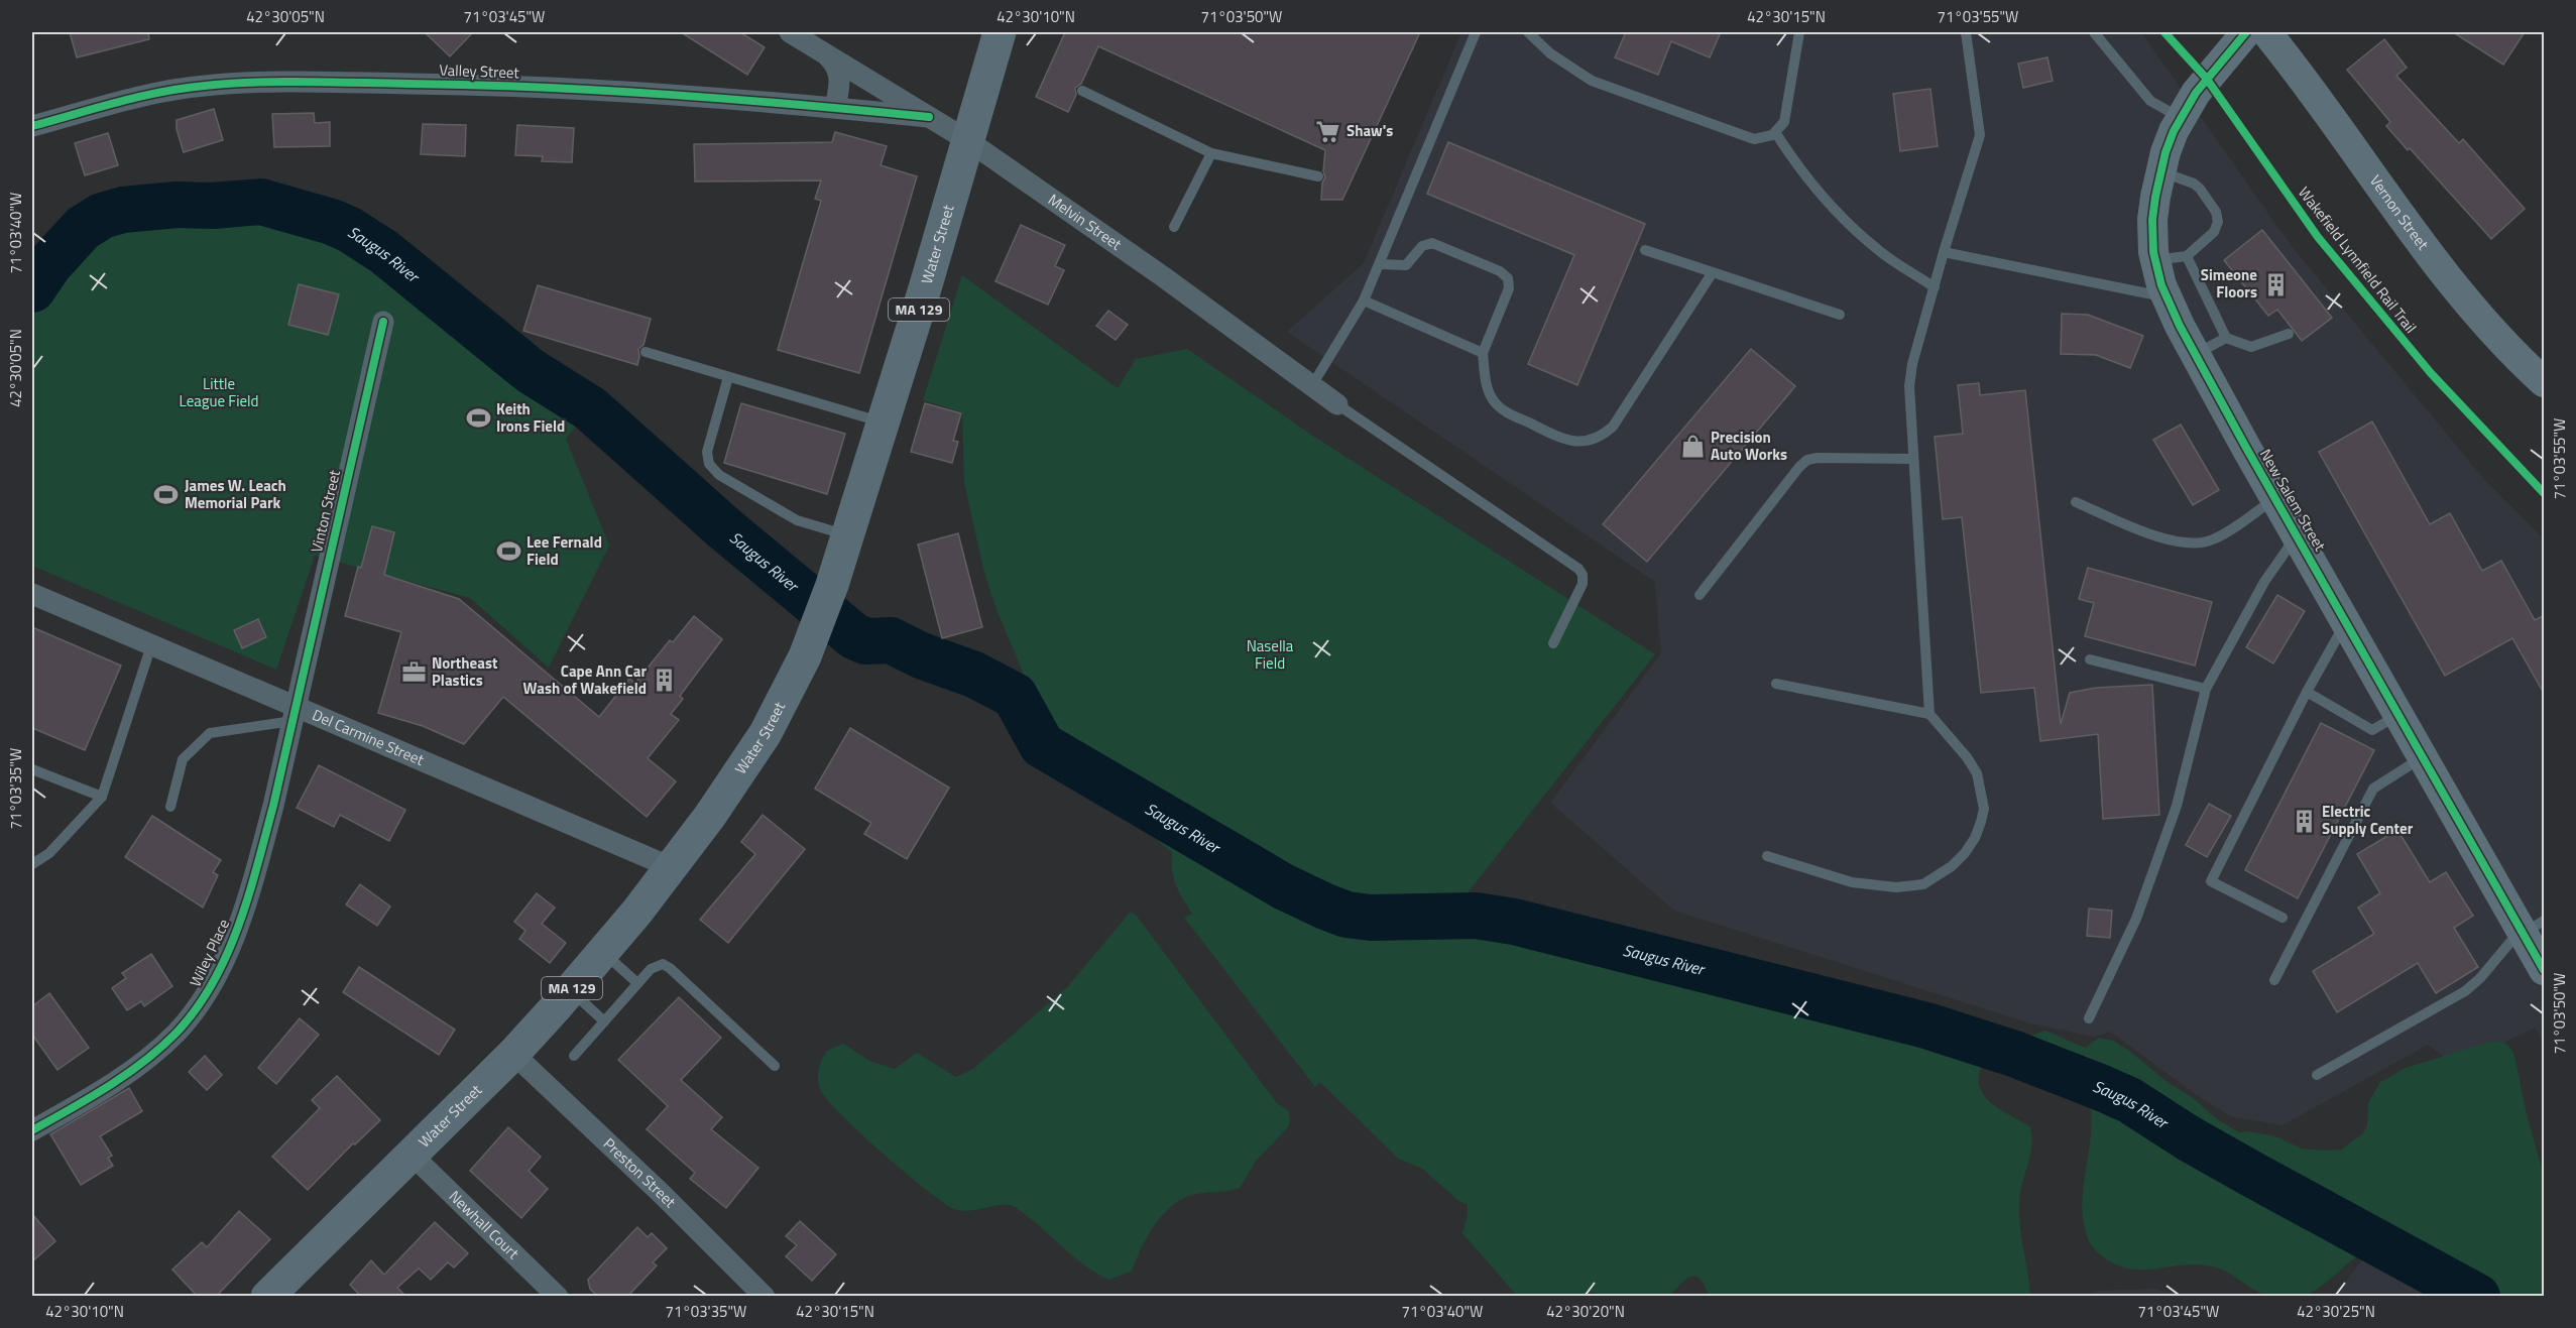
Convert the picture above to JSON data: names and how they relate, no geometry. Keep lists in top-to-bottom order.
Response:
{
  "streets": {
    "main road": ["Water Street", "MA 129"],
    "street": [
      "Valley Street",
      "Vernon Street",
      "Melvin Street",
      "New Salem Street",
      "Vinton Street",
      "Del Carmine Street",
      "Wiley Place",
      "Preston Street",
      "Newhall Court"
    ],
    "cycle path": ["Wakefield Lynnfield Rail Trail"]
  },
  "crossings": [
    ["Valley Street", "Melvin Street"],
    ["Melvin Street", "Water Street"],
    ["Water Street", "Del Carmine Street"],
    ["Water Street", "Preston Street"],
    ["Water Street", "Newhall Court"],
    ["Vinton Street", "Del Carmine Street"],
    ["Vinton Street", "Wiley Place"],
    ["Del Carmine Street", "Wiley Place"]
  ],
  "water": ["Saugus River"],
  "parks": ["Little League Field", "Nasella Field"],
  "places": {
    "supermarket": ["Shaw's"],
    "building": ["Simeone Floors", "Cape Ann Car Wash of Wakefield", "Electric Supply Center"],
    "sports": ["Keith Irons Field", "James W. Leach Memorial Park", "Lee Fernald Field"],
    "shop": ["Precision Auto Works"],
    "office": ["Northeast Plastics"]
  },
  "coordinates": [
    "42°30'05\"N",
    "71°03'45\"W",
    "42°30'10\"N",
    "71°03'50\"W",
    "42°30'15\"N",
    "71°03'55\"W",
    "71°03'40\"W",
    "71°03'35\"W",
    "42°30'20\"N",
    "42°30'25\"N"
  ]
}
